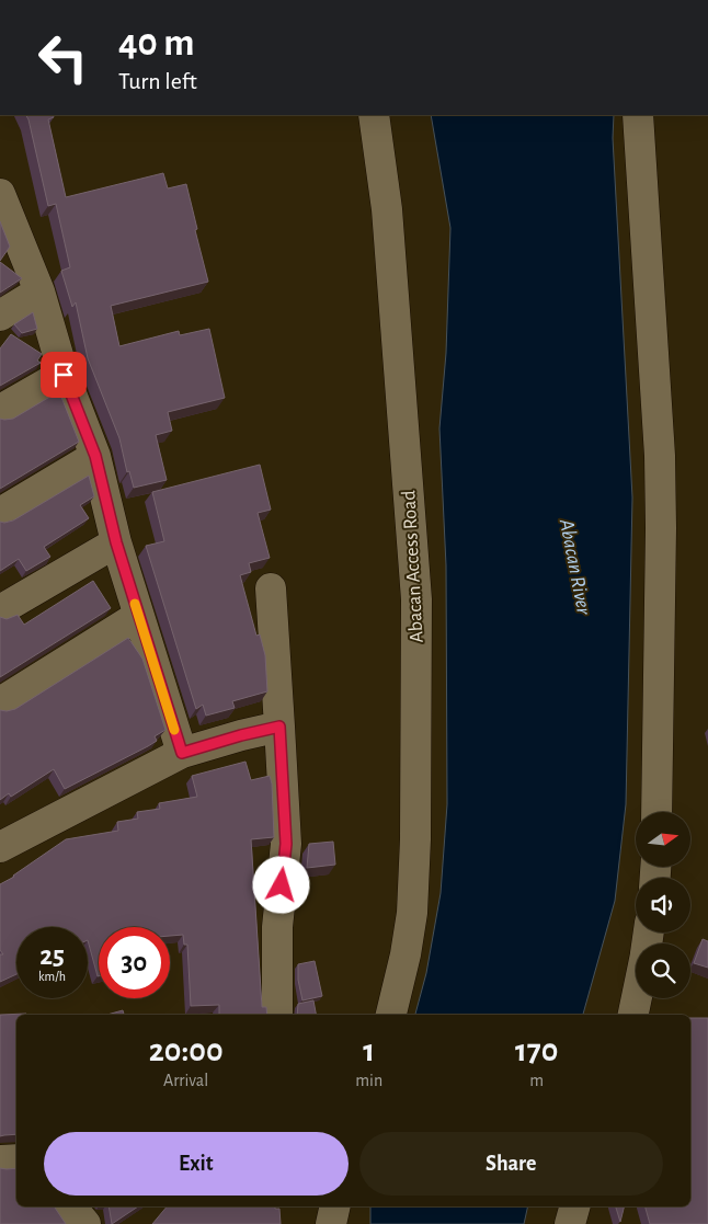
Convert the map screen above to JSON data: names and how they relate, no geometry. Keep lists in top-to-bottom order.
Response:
{
  "streets": {
    "street": ["Abacan Access Road"]
  },
  "water": ["Abacan River"],
  "north": "right",
  "page": {
    "turn": ["40 m", "Turn left"],
    "speed": "25 km/h",
    "limit": "30",
    "eta": [
      "20:00",
      "Arrival",
      "1",
      "min",
      "170",
      "m"
    ],
    "buttons": ["Exit", "Share"]
  }
}
